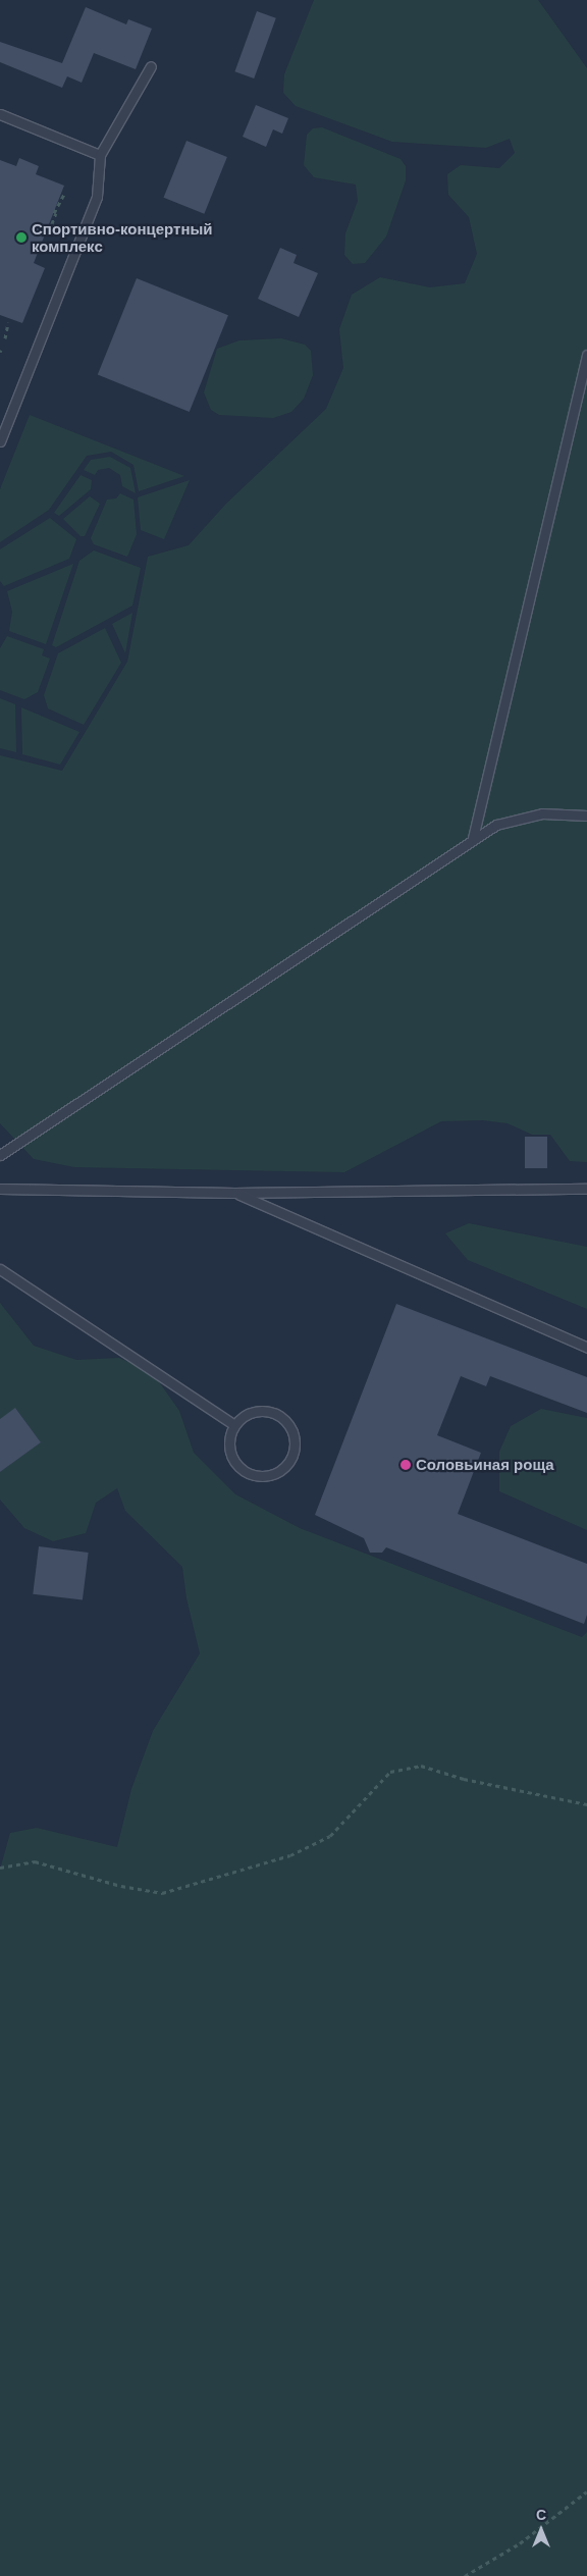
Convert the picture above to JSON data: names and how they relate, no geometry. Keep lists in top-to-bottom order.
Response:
{
  "places": ["Спортивно-концертный комплекс", "Соловьиная роща"],
  "north": "top"
}
